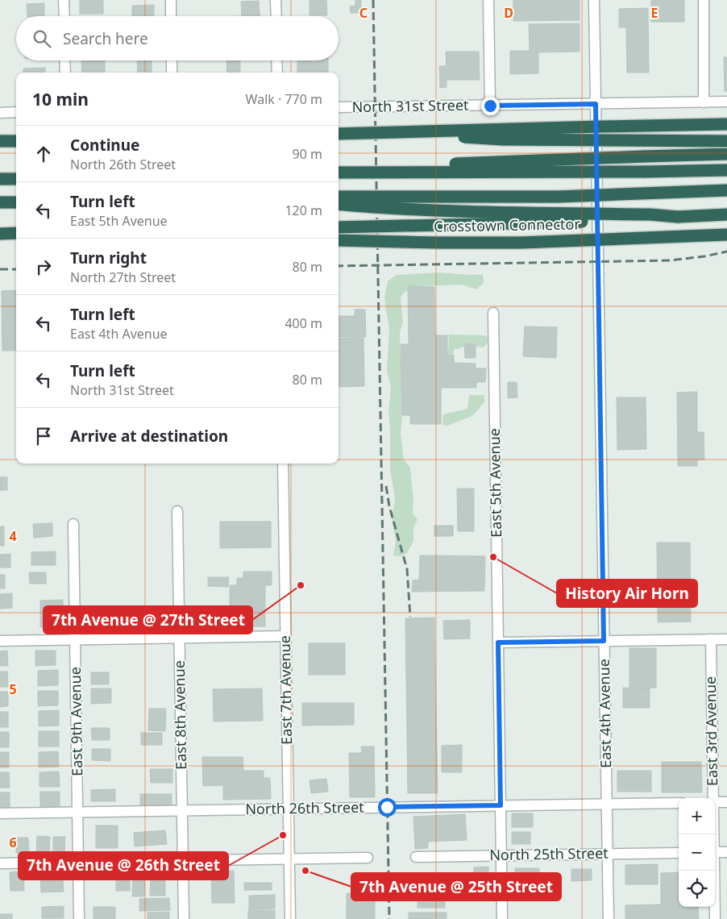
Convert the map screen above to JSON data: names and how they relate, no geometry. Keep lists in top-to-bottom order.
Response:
{
  "streets": {
    "highway": ["Crosstown Connector"],
    "street": [
      "North 31st Street",
      "East 5th Avenue",
      "East 7th Avenue",
      "East 4th Avenue",
      "East 8th Avenue",
      "East 9th Avenue",
      "East 3rd Avenue",
      "North 26th Street",
      "North 25th Street"
    ]
  },
  "crossings": [
    ["North 31st Street", "East 4th Avenue"],
    ["East 5th Avenue", "North 26th Street"],
    ["East 5th Avenue", "North 25th Street"],
    ["East 7th Avenue", "North 26th Street"],
    ["East 4th Avenue", "North 26th Street"],
    ["East 4th Avenue", "North 25th Street"],
    ["East 8th Avenue", "North 26th Street"],
    ["East 9th Avenue", "North 26th Street"]
  ],
  "places": [
    "History Air Horn",
    "7th Avenue @ 27th Street",
    "7th Avenue @ 26th Street",
    "7th Avenue @ 25th Street"
  ],
  "page": {
    "search": "Search here",
    "heading": ["10 min", "Walk · 770 m"],
    "list": [
      ["Continue", "North 26th Street", "90 m"],
      ["Turn left", "East 5th Avenue", "120 m"],
      ["Turn right", "North 27th Street", "80 m"],
      ["Turn left", "East 4th Avenue", "400 m"],
      ["Turn left", "North 31st Street", "80 m"],
      "Arrive at destination"
    ],
    "map_buttons": ["+", "−"]
  },
  "grid": {
    "columns": ["C", "D", "E"],
    "rows": ["4", "5", "6"]
  }
}
